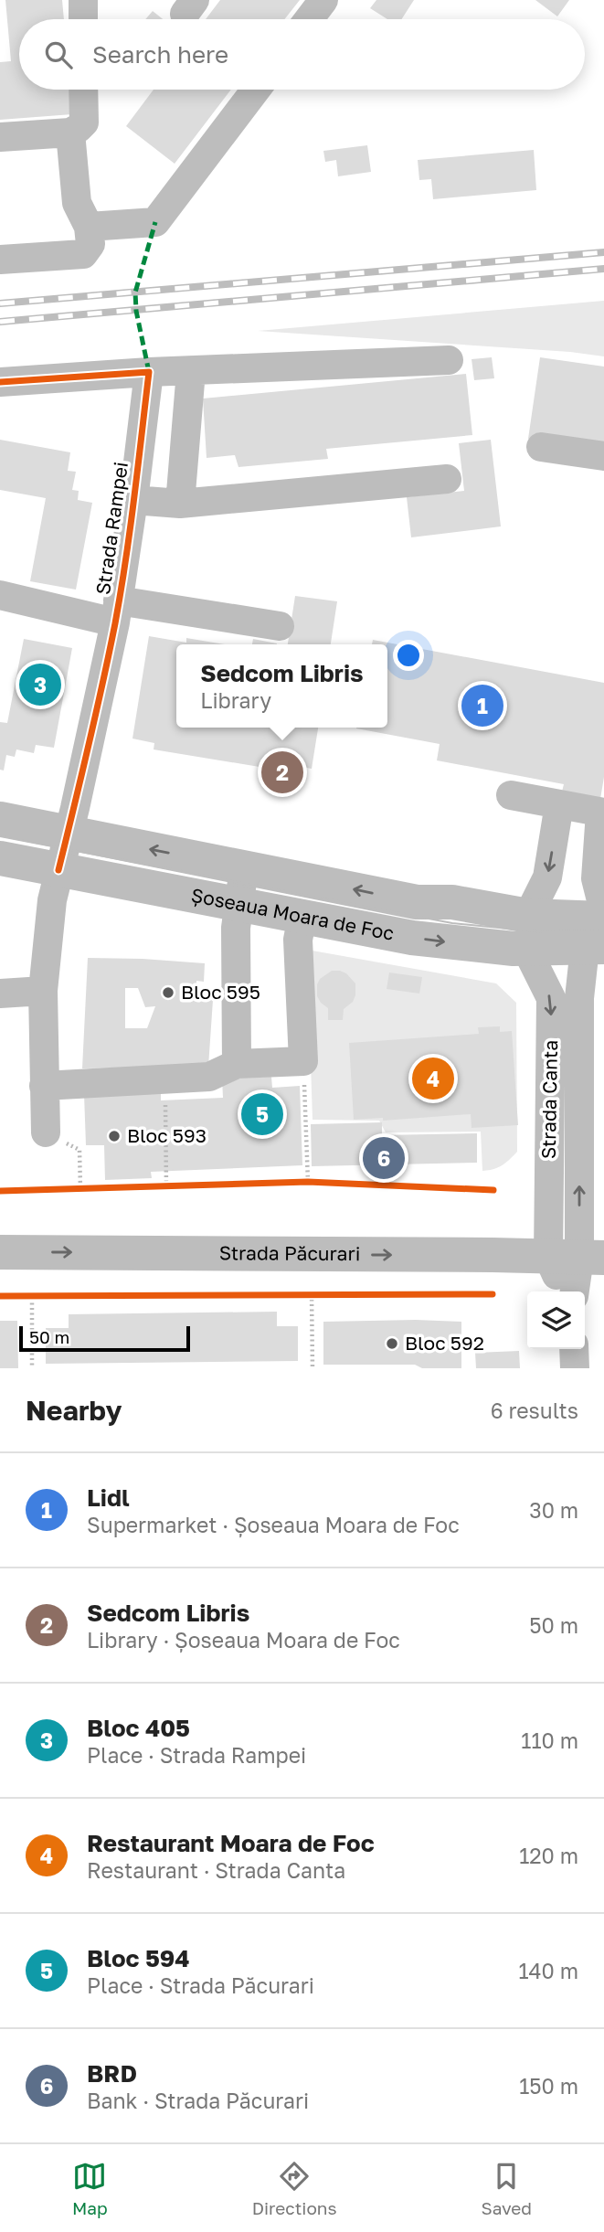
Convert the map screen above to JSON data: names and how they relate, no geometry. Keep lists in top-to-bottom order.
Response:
{
  "streets": {
    "main road": ["Șoseaua Moara de Foc", "Strada Păcurari"],
    "street": ["Strada Rampei", "Strada Canta"]
  },
  "crossings": [
    ["Strada Rampei", "Șoseaua Moara de Foc"],
    ["Șoseaua Moara de Foc", "Strada Canta"],
    ["Strada Canta", "Strada Păcurari"]
  ],
  "places": ["Bloc 595", "Bloc 593", "Bloc 592"],
  "scale_bar": "50 m",
  "page": {
    "search": "Search here",
    "popup": ["Sedcom Libris", "Library"],
    "pins": [
      "3",
      "1",
      "2",
      "4",
      "5",
      "6"
    ],
    "scale": "50 m",
    "heading": ["Nearby", "6 results"],
    "list": [
      {
        "mark": "1",
        "name": "Lidl",
        "note": "Supermarket · Șoseaua Moara de Foc",
        "value": "30 m"
      },
      {
        "mark": "2",
        "name": "Sedcom Libris",
        "note": "Library · Șoseaua Moara de Foc",
        "value": "50 m"
      },
      {
        "mark": "3",
        "name": "Bloc 405",
        "note": "Place · Strada Rampei",
        "value": "110 m"
      },
      {
        "mark": "4",
        "name": "Restaurant Moara de Foc",
        "note": "Restaurant · Strada Canta",
        "value": "120 m"
      },
      {
        "mark": "5",
        "name": "Bloc 594",
        "note": "Place · Strada Păcurari",
        "value": "140 m"
      },
      {
        "mark": "6",
        "name": "BRD",
        "note": "Bank · Strada Păcurari",
        "value": "150 m"
      }
    ],
    "nav": ["Map", "Directions", "Saved"]
  }
}
